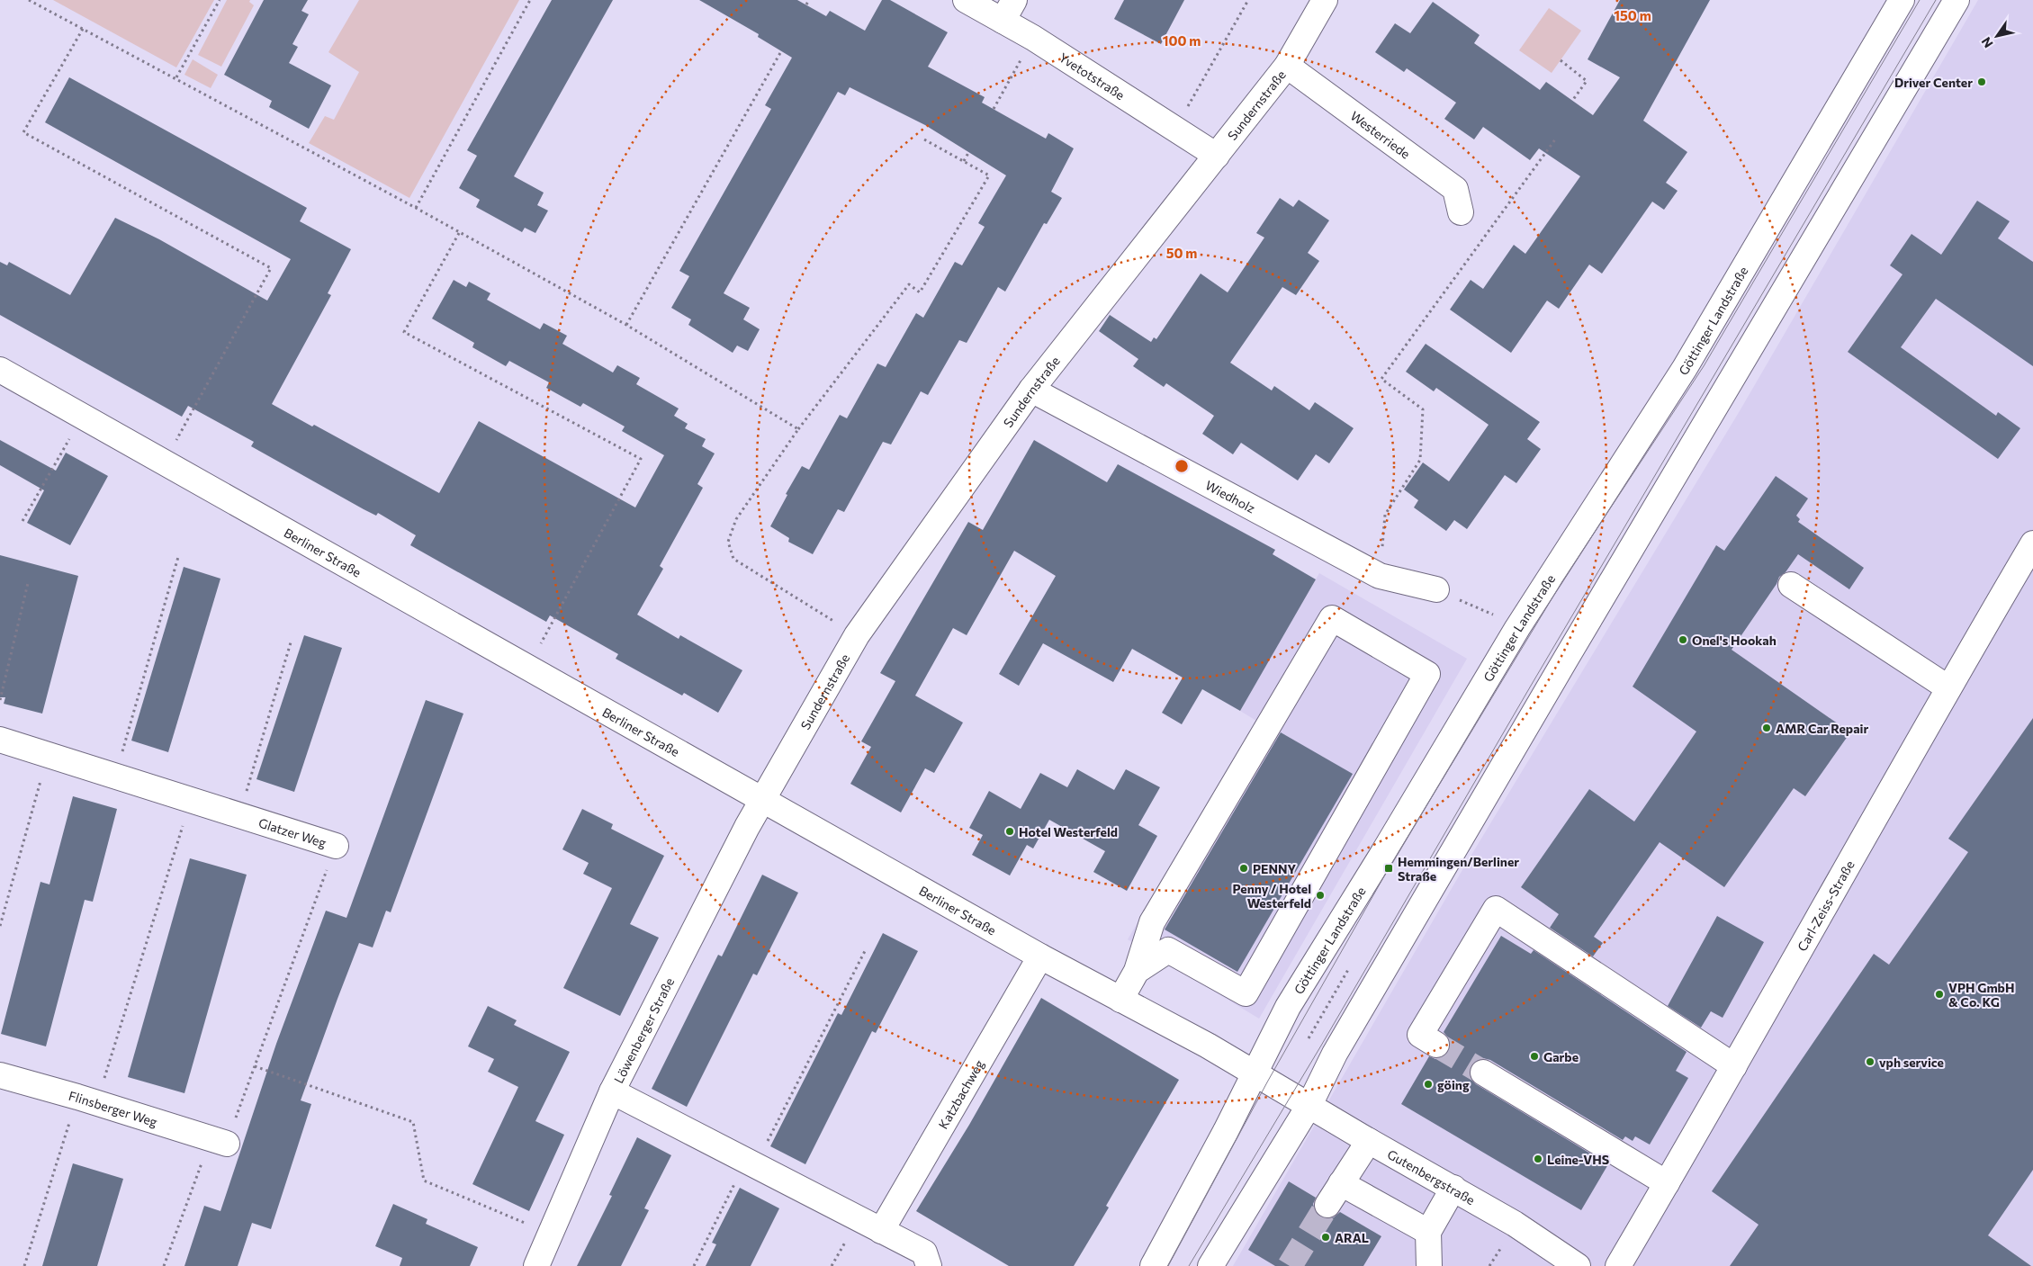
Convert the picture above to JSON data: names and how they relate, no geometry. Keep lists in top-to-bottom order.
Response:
{
  "streets": {
    "street": [
      "Yvetotstraße",
      "Sundernstraße",
      "Westerriede",
      "Göttinger Landstraße",
      "Wiedholz",
      "Berliner Straße",
      "Glatzer Weg",
      "Carl-Zeiss-Straße",
      "Löwenberger Straße",
      "Katzbachweg",
      "Flinsberger Weg",
      "Gutenbergstraße"
    ]
  },
  "crossings": [
    ["Yvetotstraße", "Sundernstraße"],
    ["Sundernstraße", "Westerriede"],
    ["Sundernstraße", "Wiedholz"],
    ["Sundernstraße", "Berliner Straße"],
    ["Sundernstraße", "Löwenberger Straße"],
    ["Göttinger Landstraße", "Berliner Straße"],
    ["Berliner Straße", "Löwenberger Straße"],
    ["Berliner Straße", "Katzbachweg"],
    ["Berliner Straße", "Gutenbergstraße"],
    ["Glatzer Weg", "Flinsberger Weg"]
  ],
  "places": {
    "other": [
      "Driver Center",
      "Onel's Hookah",
      "AMR Car Repair",
      "Hotel Westerfeld",
      "PENNY",
      "Penny / Hotel Westerfeld",
      "VPH GmbH & Co. KG",
      "Garbe",
      "vph service",
      "göing",
      "Leine-VHS",
      "ARAL"
    ],
    "transit": ["Hemmingen/Berliner Straße"]
  },
  "north": "bottom left",
  "rings": ["150 m", "100 m", "50 m"]
}
